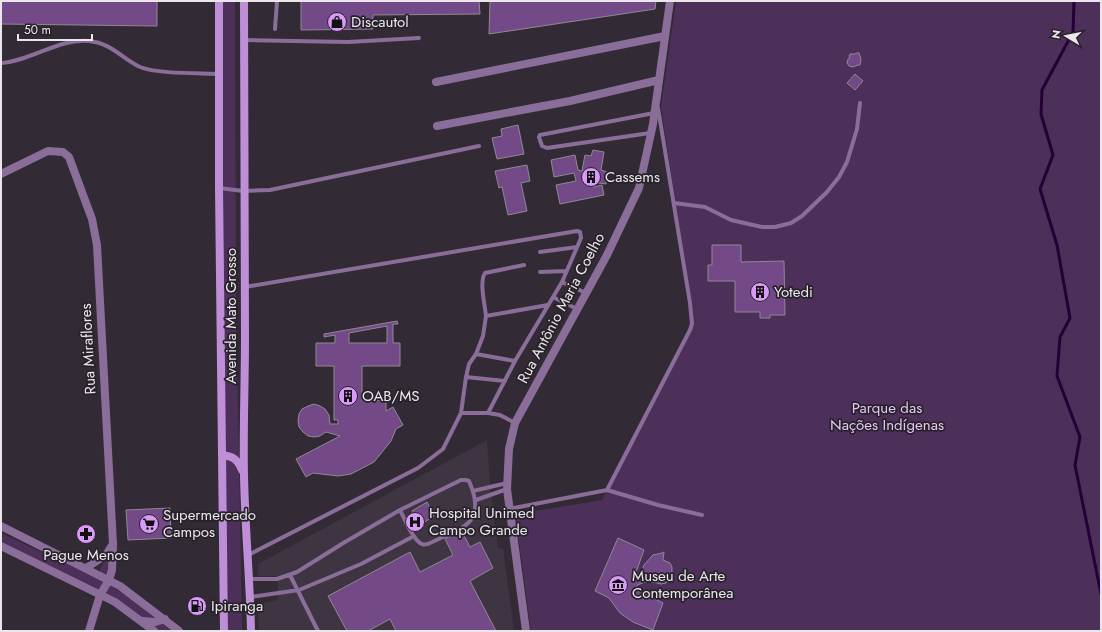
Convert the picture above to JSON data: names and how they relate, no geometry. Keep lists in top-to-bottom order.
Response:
{
  "streets": {
    "main road": ["Avenida Mato Grosso"],
    "street": ["Rua Antônio Maria Coelho", "Rua Miraflores"]
  },
  "parks": ["Parque das Nações Indígenas"],
  "places": {
    "shop": ["Discautol"],
    "building": ["Cassems", "Yotedi", "OAB/MS"],
    "hospital": ["Hospital Unimed Campo Grande"],
    "supermarket": ["Supermercado Campos"],
    "pharmacy": ["Pague Menos"],
    "museum": ["Museu de Arte Contemporânea"],
    "fuel station": ["Ipiranga"]
  },
  "scale_bar": "50 m",
  "north": "left"
}
